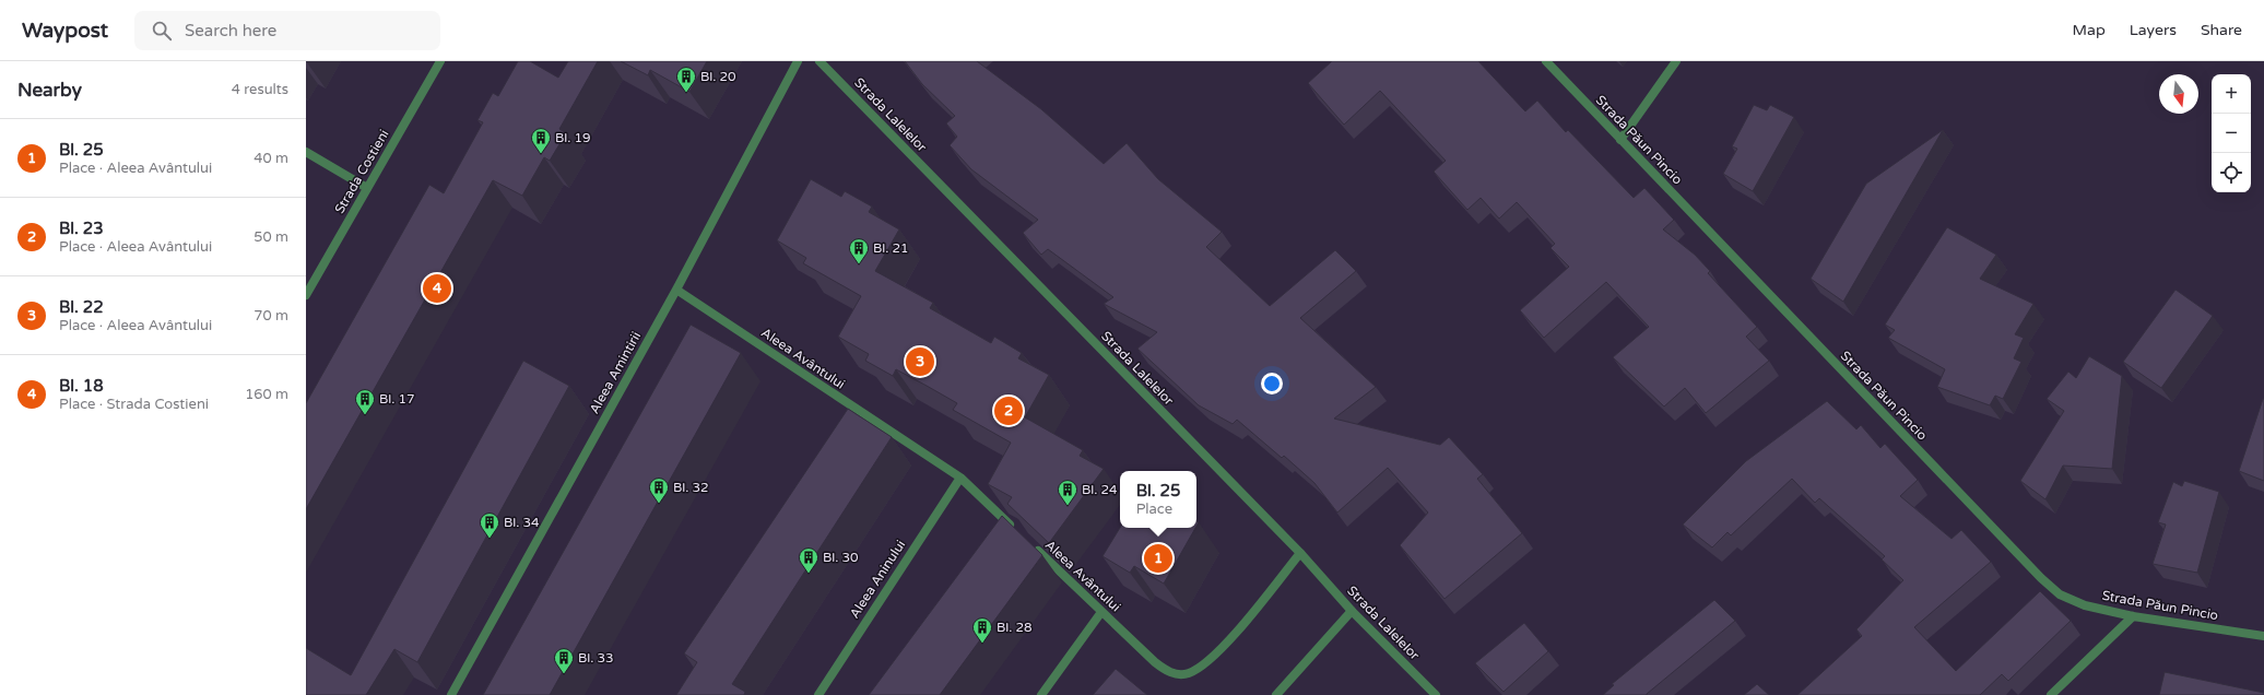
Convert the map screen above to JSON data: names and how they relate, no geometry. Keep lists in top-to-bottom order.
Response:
{
  "streets": {
    "street": [
      "Strada Lalelelor",
      "Strada Păun Pincio",
      "Strada Costieni",
      "Aleea Avântului",
      "Aleea Amintirii",
      "Aleea Aninului"
    ]
  },
  "crossings": [
    ["Strada Lalelelor", "Aleea Avântului"],
    ["Aleea Avântului", "Aleea Amintirii"],
    ["Aleea Avântului", "Aleea Aninului"]
  ],
  "places": {
    "building": [
      "Bl. 20",
      "Bl. 19",
      "Bl. 21",
      "Bl. 17",
      "Bl. 32",
      "Bl. 24",
      "Bl. 34",
      "Bl. 30",
      "Bl. 28",
      "Bl. 33"
    ]
  },
  "north": "bottom",
  "page": {
    "header": "Waypost",
    "search": "Search here",
    "nav": ["Map", "Layers", "Share"],
    "heading": ["Nearby", "4 results"],
    "map_buttons": ["+", "−"],
    "list": [
      {
        "mark": "1",
        "name": "Bl. 25",
        "note": "Place · Aleea Avântului",
        "value": "40 m"
      },
      {
        "mark": "2",
        "name": "Bl. 23",
        "note": "Place · Aleea Avântului",
        "value": "50 m"
      },
      {
        "mark": "3",
        "name": "Bl. 22",
        "note": "Place · Aleea Avântului",
        "value": "70 m"
      },
      {
        "mark": "4",
        "name": "Bl. 18",
        "note": "Place · Strada Costieni",
        "value": "160 m"
      }
    ],
    "pins": [
      "4",
      "3",
      "2",
      "1"
    ],
    "popup": ["Bl. 25", "Place"]
  }
}
